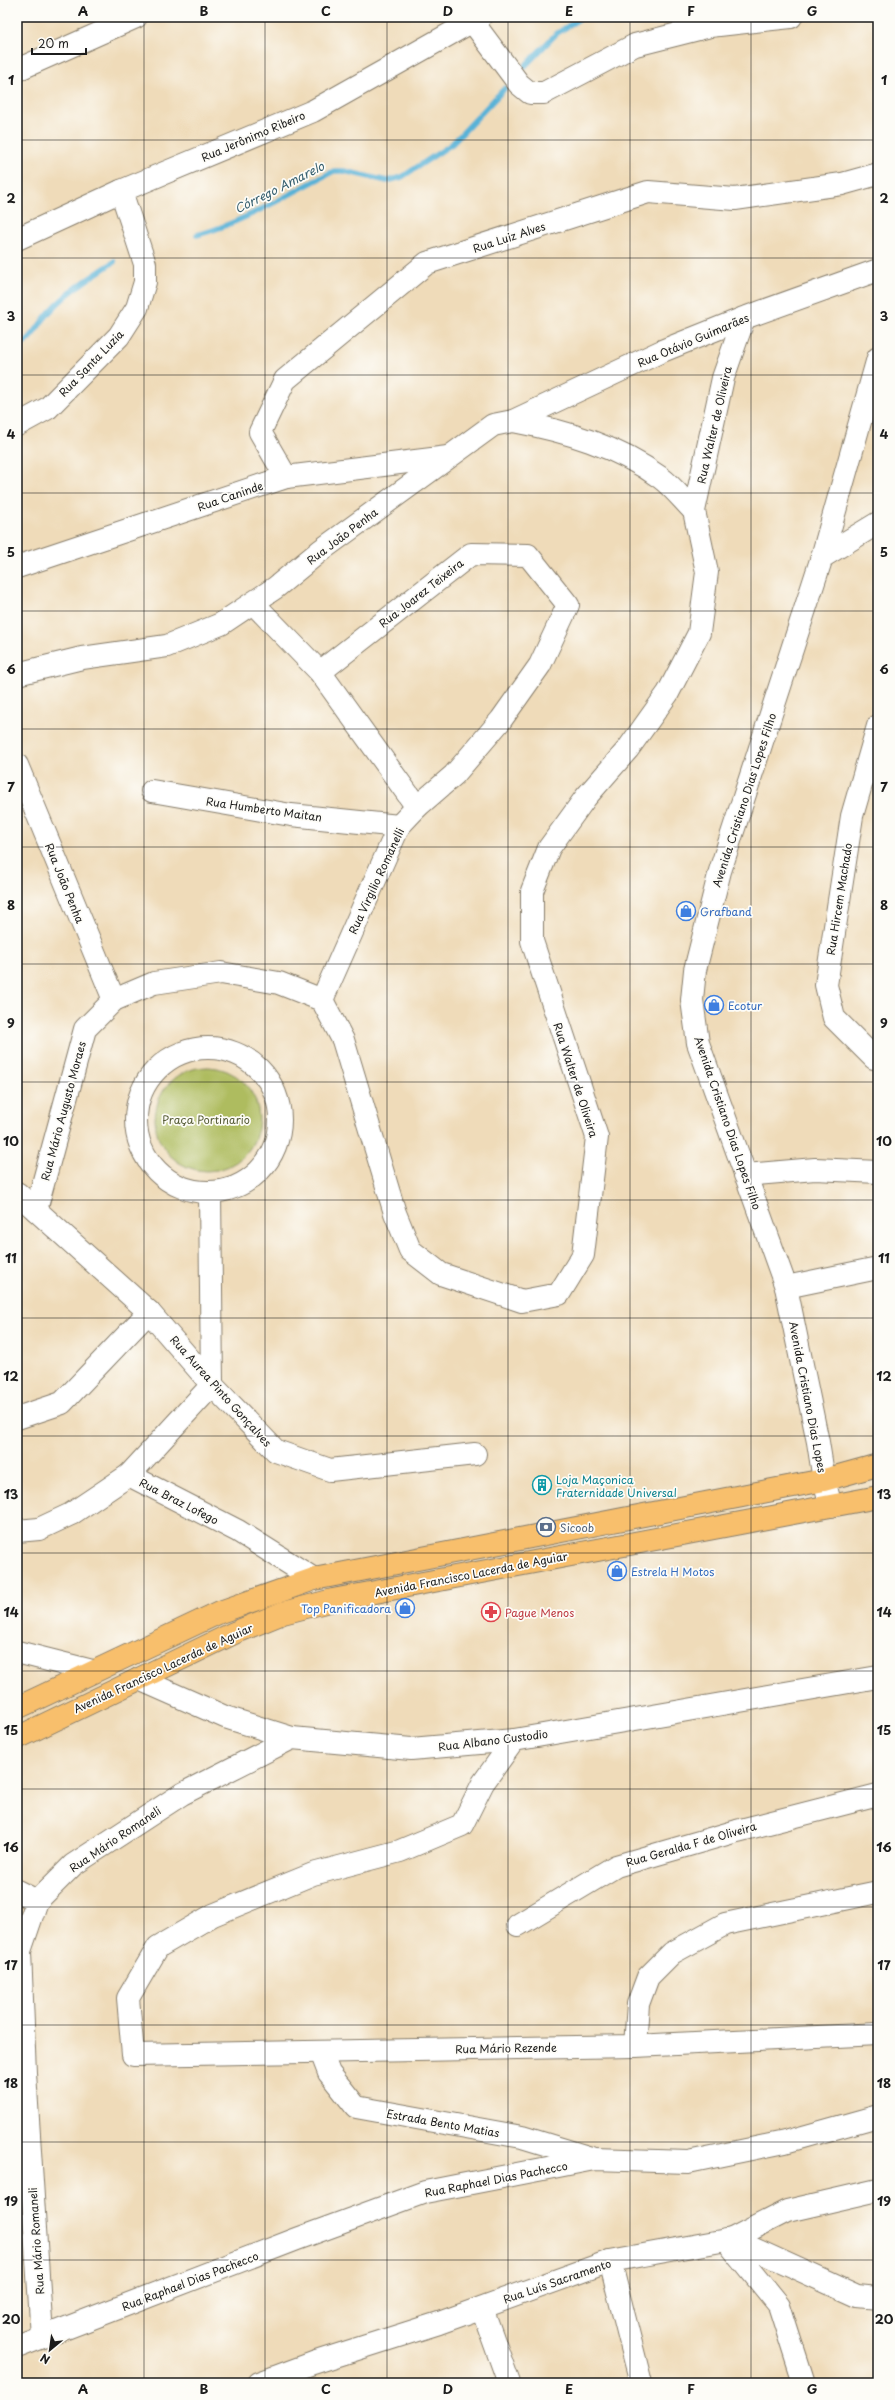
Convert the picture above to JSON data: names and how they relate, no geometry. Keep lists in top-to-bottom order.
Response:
{
  "streets": {
    "main road": ["Avenida Francisco Lacerda de Aguiar"],
    "street": [
      "Rua Jerônimo Ribeiro",
      "Rua Luiz Alves",
      "Rua Otávio Guimarães",
      "Rua Santa Luzia",
      "Rua Walter de Oliveira",
      "Rua Caninde",
      "Rua João Penha",
      "Rua Joarez Teixeira",
      "Avenida Cristiano Dias Lopes Filho",
      "Rua Humberto Maitan",
      "Rua Virgilio Romanelli",
      "Rua Hircem Machado",
      "Rua Mário Augusto Moraes",
      "Rua Aurea Pinto Gonçalves",
      "Avenida Cristiano Dias Lopes",
      "Rua Braz Lofego",
      "Rua Albano Custodio",
      "Rua Mário Romaneli",
      "Rua Geralda F de Oliveira",
      "Rua Mário Rezende",
      "Estrada Bento Matias",
      "Rua Raphael Dias Pachecco",
      "Rua Luís Sacramento"
    ]
  },
  "crossings": [
    ["Rua Jerônimo Ribeiro", "Rua Santa Luzia"],
    ["Rua Luiz Alves", "Rua Caninde"],
    ["Rua Otávio Guimarães", "Rua Walter de Oliveira"],
    ["Rua Otávio Guimarães", "Rua João Penha"],
    ["Rua Walter de Oliveira", "Rua Virgilio Romanelli"],
    ["Rua Walter de Oliveira", "Rua Mário Augusto Moraes"],
    ["Rua Caninde", "Rua João Penha"],
    ["Rua João Penha", "Rua Mário Augusto Moraes"],
    ["Rua Joarez Teixeira", "Rua Virgilio Romanelli"],
    ["Avenida Cristiano Dias Lopes Filho", "Avenida Cristiano Dias Lopes"],
    ["Rua Humberto Maitan", "Rua Virgilio Romanelli"],
    ["Rua Virgilio Romanelli", "Rua Mário Augusto Moraes"],
    ["Rua Mário Augusto Moraes", "Rua Aurea Pinto Gonçalves"],
    ["Rua Aurea Pinto Gonçalves", "Rua Braz Lofego"],
    ["Avenida Cristiano Dias Lopes", "Avenida Francisco Lacerda de Aguiar"],
    ["Avenida Francisco Lacerda de Aguiar", "Rua Albano Custodio"],
    ["Rua Albano Custodio", "Rua Mário Romaneli"],
    ["Rua Albano Custodio", "Rua Mário Rezende"],
    ["Rua Mário Romaneli", "Rua Raphael Dias Pachecco"],
    ["Rua Mário Rezende", "Estrada Bento Matias"],
    ["Estrada Bento Matias", "Rua Raphael Dias Pachecco"]
  ],
  "water": ["Córrego Amarelo"],
  "parks": ["Praça Portinario"],
  "places": {
    "shop": [
      "Grafband",
      "Ecotur",
      "Estrela H Motos",
      "Top Panificadora"
    ],
    "building": ["Loja Maçonica Fraternidade Universal"],
    "bank": ["Sicoob"],
    "pharmacy": ["Pague Menos"]
  },
  "scale_bar": "20 m",
  "north": "bottom left",
  "grid": {
    "columns": [
      "A",
      "B",
      "C",
      "D",
      "E",
      "F",
      "G"
    ],
    "rows": [
      "1",
      "2",
      "3",
      "4",
      "5",
      "6",
      "7",
      "8",
      "9",
      "10",
      "11",
      "12",
      "13",
      "14",
      "15",
      "16",
      "17",
      "18",
      "19",
      "20"
    ]
  }
}
